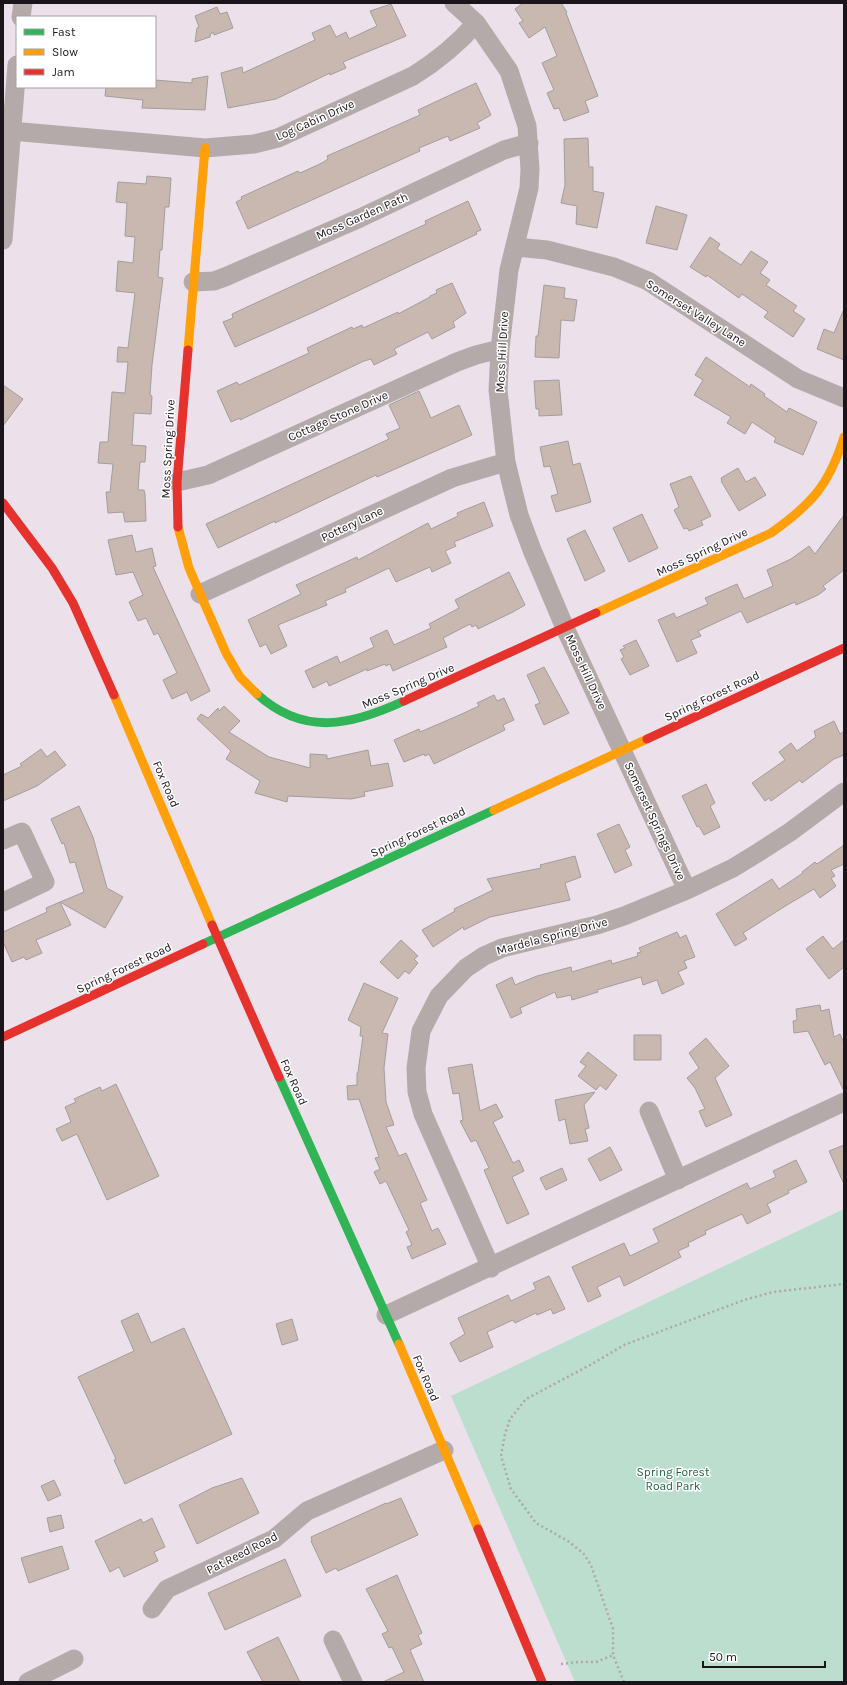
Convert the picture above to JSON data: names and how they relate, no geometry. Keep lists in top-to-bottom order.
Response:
{
  "streets": {
    "street": [
      "Log Cabin Drive",
      "Moss Garden Path",
      "Somerset Valley Lane",
      "Moss Hill Drive",
      "Cottage Stone Drive",
      "Moss Spring Drive",
      "Pottery Lane",
      "Spring Forest Road",
      "Fox Road",
      "Somerset Springs Drive",
      "Mardela Spring Drive",
      "Pat Reed Road"
    ]
  },
  "crossings": [
    ["Log Cabin Drive", "Moss Hill Drive"],
    ["Log Cabin Drive", "Moss Spring Drive"],
    ["Moss Garden Path", "Moss Hill Drive"],
    ["Moss Garden Path", "Moss Spring Drive"],
    ["Somerset Valley Lane", "Moss Hill Drive"],
    ["Moss Hill Drive", "Cottage Stone Drive"],
    ["Moss Hill Drive", "Moss Spring Drive"],
    ["Moss Hill Drive", "Pottery Lane"],
    ["Moss Hill Drive", "Spring Forest Road"],
    ["Moss Hill Drive", "Somerset Springs Drive"],
    ["Cottage Stone Drive", "Moss Spring Drive"],
    ["Moss Spring Drive", "Pottery Lane"],
    ["Spring Forest Road", "Fox Road"],
    ["Spring Forest Road", "Somerset Springs Drive"],
    ["Fox Road", "Pat Reed Road"],
    ["Somerset Springs Drive", "Mardela Spring Drive"]
  ],
  "parks": ["Spring Forest Road Park"],
  "legend": ["Fast", "Slow", "Jam"],
  "scale_bar": "50 m"
}
